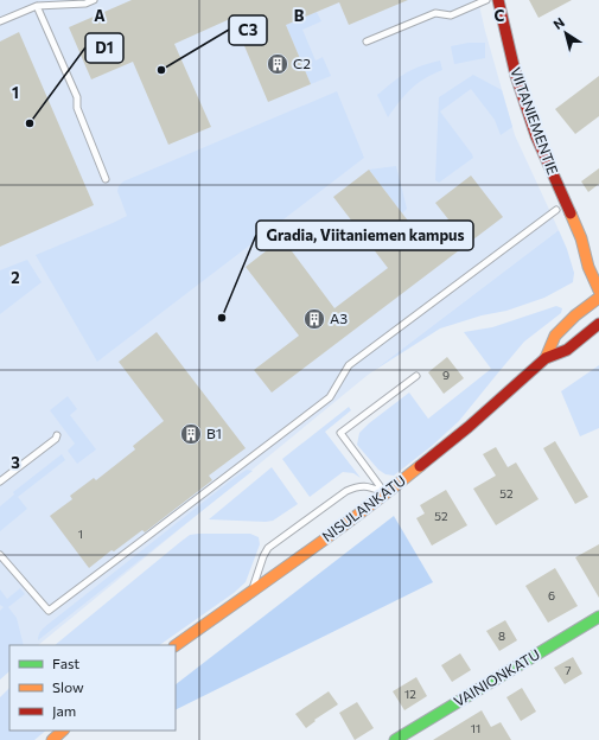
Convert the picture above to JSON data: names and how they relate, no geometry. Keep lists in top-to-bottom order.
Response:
{
  "streets": {
    "main road": ["VIITANIEMENTIE", "NISULANKATU", "VAINIONKATU"]
  },
  "places": {
    "building": ["C2", "A3", "B1"],
    "other": ["C3", "D1", "Gradia, Viitaniemen kampus"]
  },
  "house_numbers": [
    "9",
    "52",
    "52",
    "1",
    "6",
    "8",
    "7",
    "12",
    "11"
  ],
  "legend": ["Fast", "Slow", "Jam"],
  "north": "top left",
  "grid": {
    "columns": ["A", "B", "C"],
    "rows": ["1", "2", "3"]
  }
}
